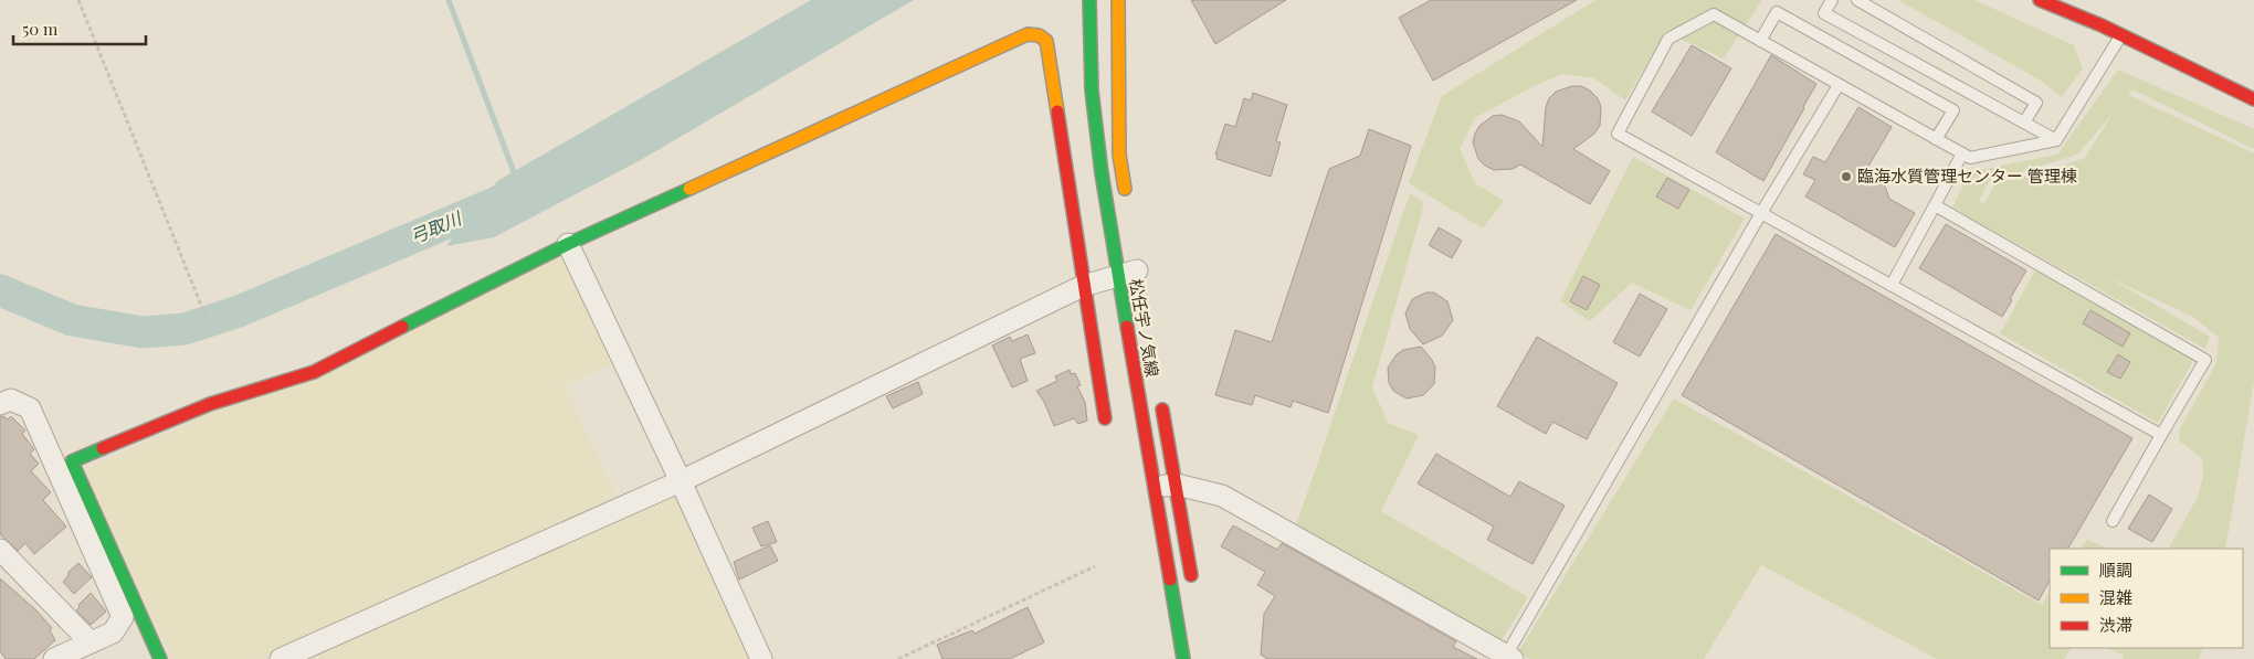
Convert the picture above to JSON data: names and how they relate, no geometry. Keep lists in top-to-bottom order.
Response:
{
  "streets": {
    "street": ["松任宇ノ気線"]
  },
  "water": ["弓取川"],
  "places": ["臨海水質管理センター 管理棟"],
  "legend": ["順調", "混雑", "渋滞"],
  "scale_bar": "50 m"
}
